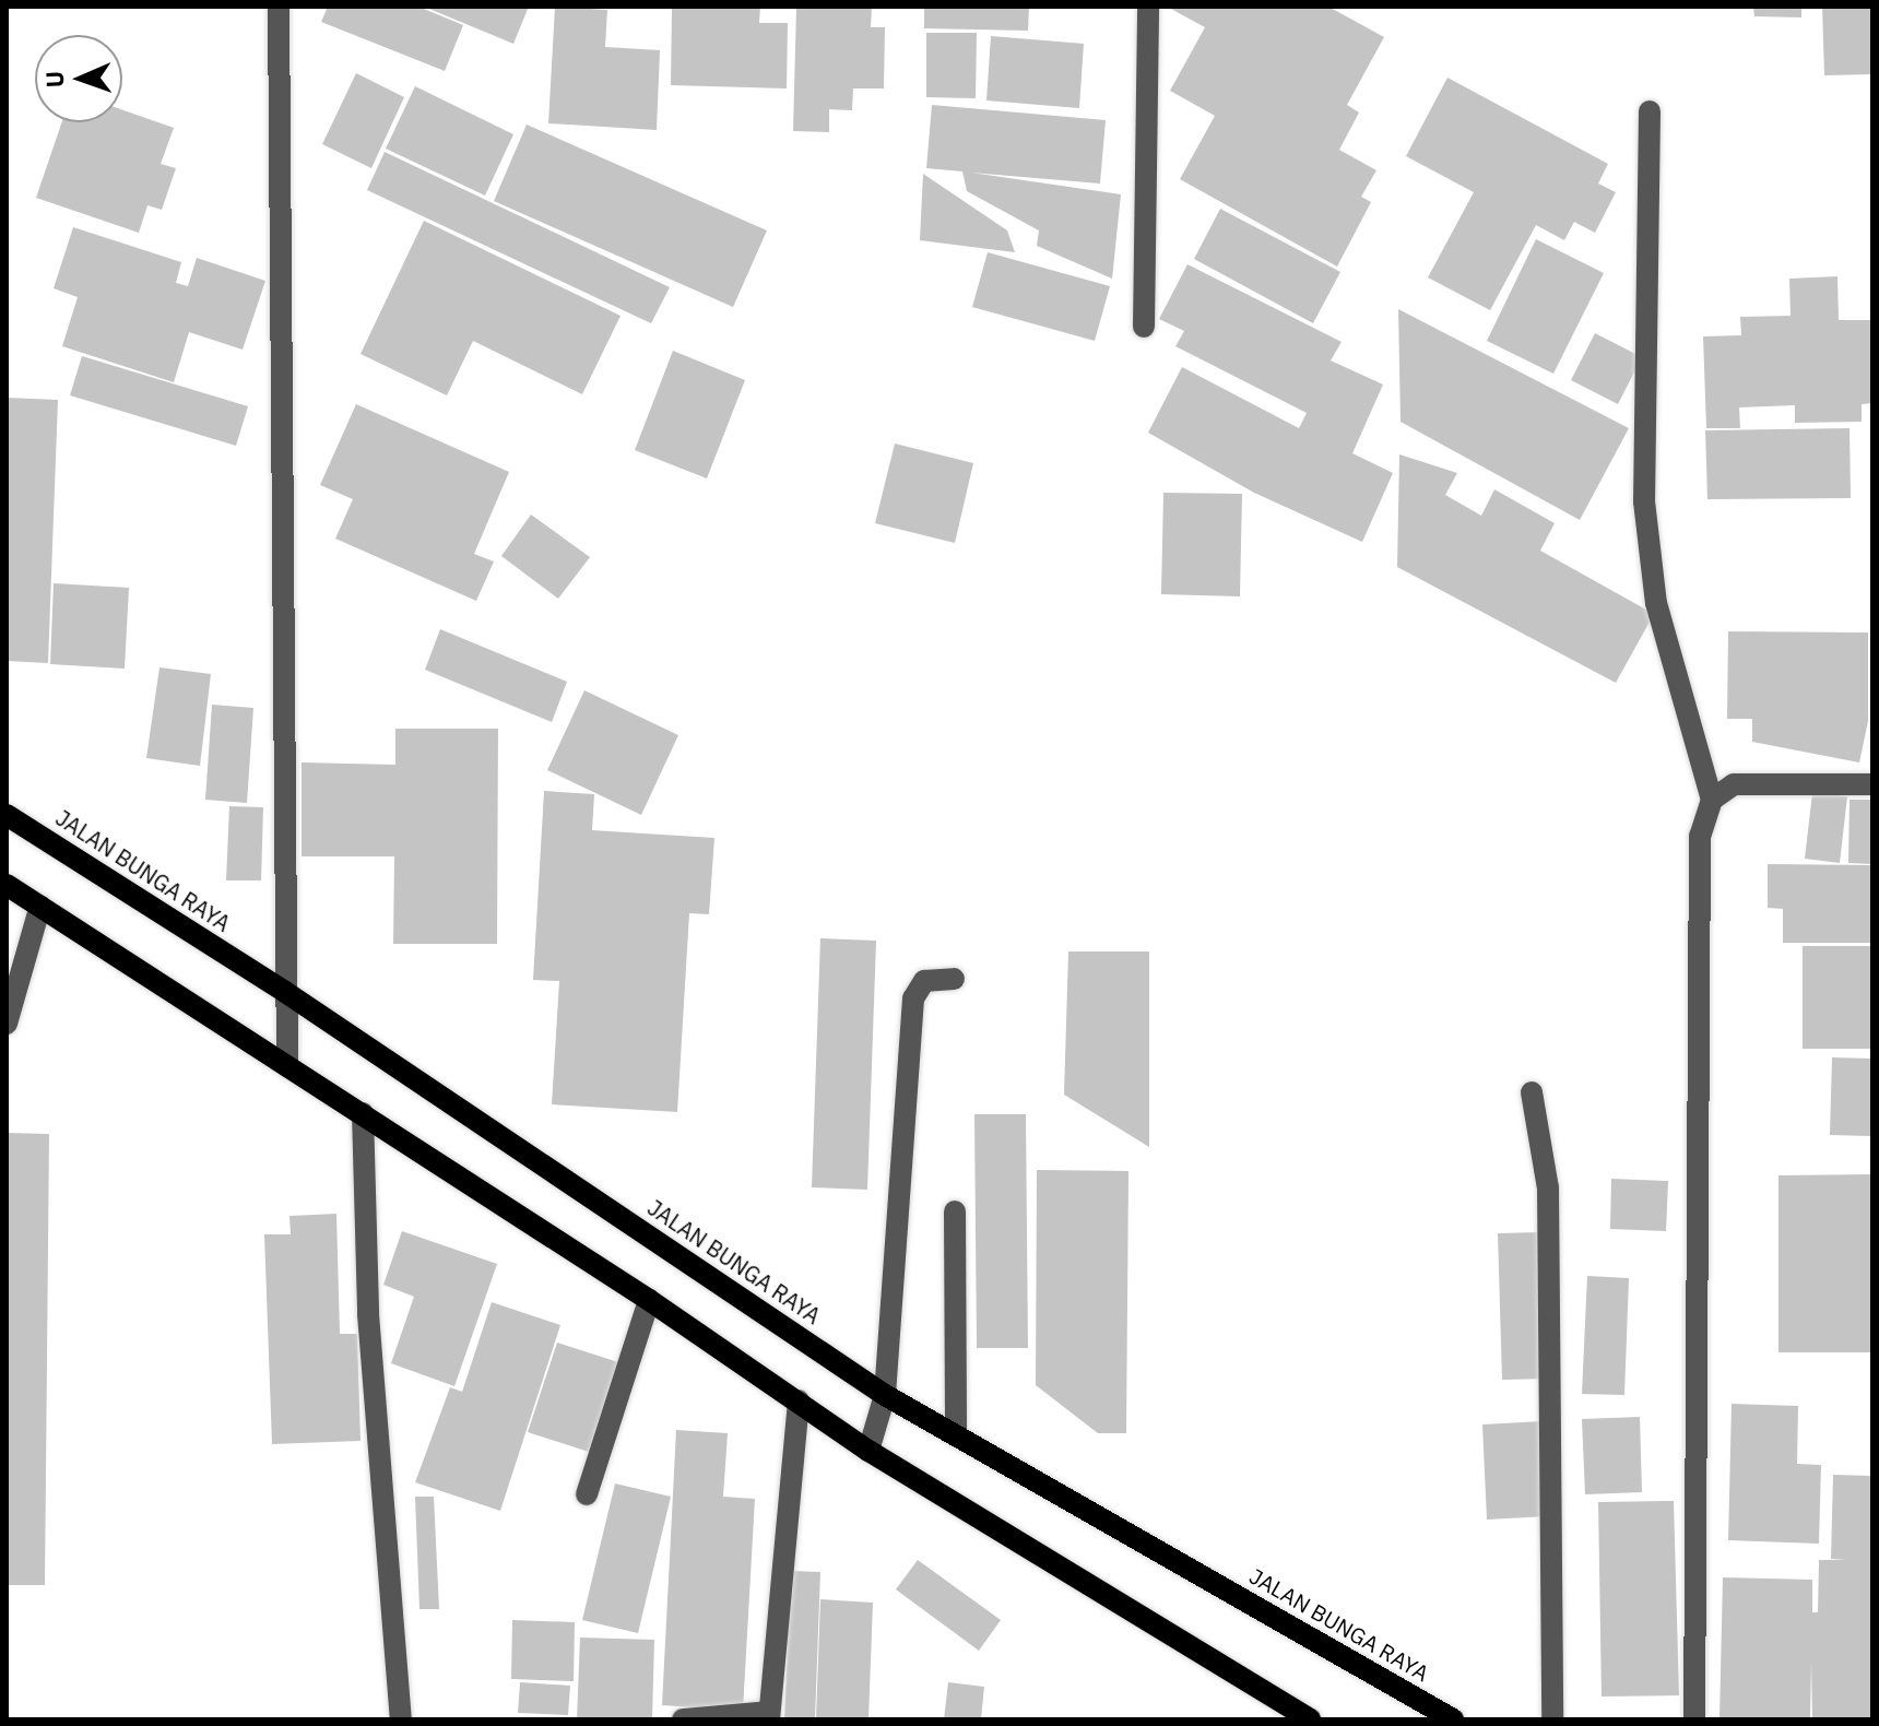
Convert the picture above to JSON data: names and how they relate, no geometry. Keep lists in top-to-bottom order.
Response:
{
  "streets": {
    "main road": ["JALAN BUNGA RAYA"]
  },
  "north": "left"
}
